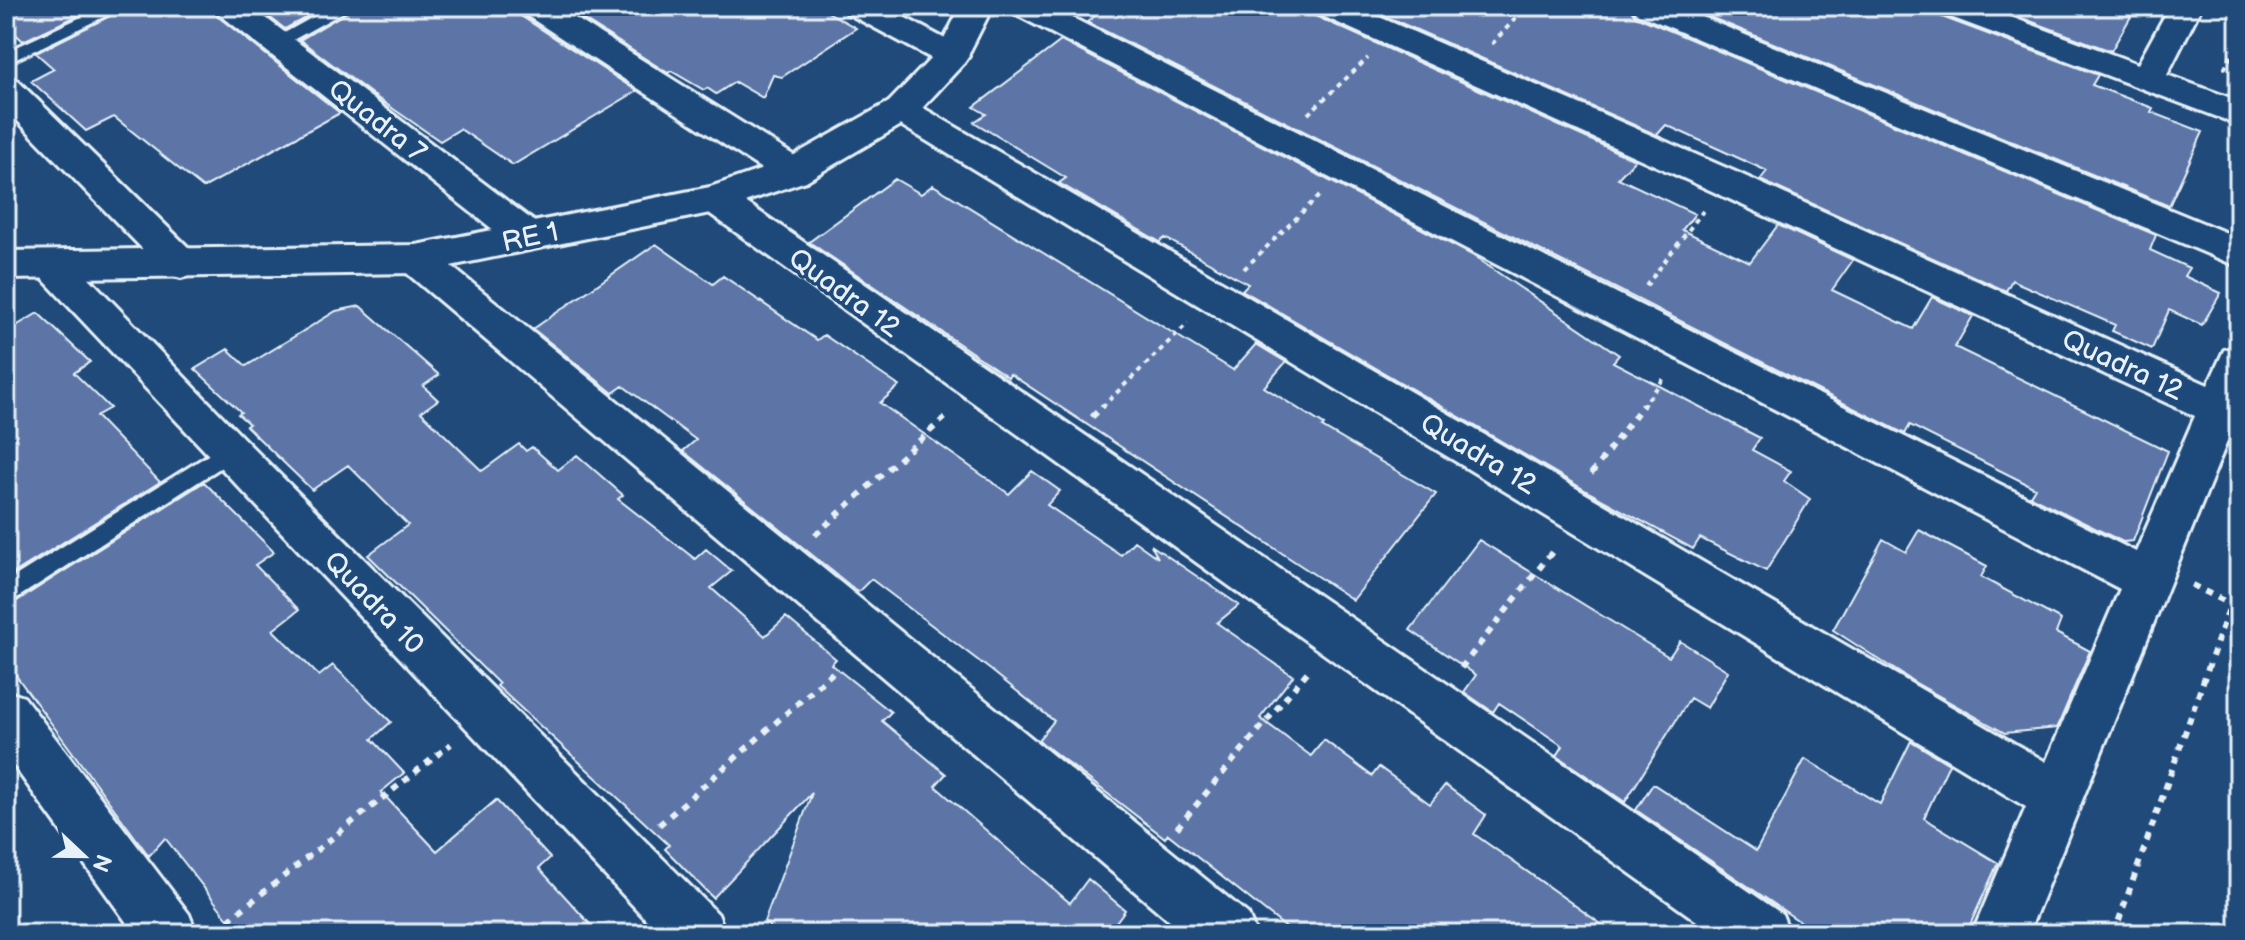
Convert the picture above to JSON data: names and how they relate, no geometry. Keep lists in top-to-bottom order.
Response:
{
  "streets": {
    "street": [
      "Quadra 7",
      "RE 1",
      "Quadra 12",
      "Quadra 10"
    ]
  },
  "crossings": [
    ["Quadra 7", "RE 1"],
    ["RE 1", "Quadra 12"],
    ["RE 1", "Quadra 10"]
  ],
  "north": "right"
}
